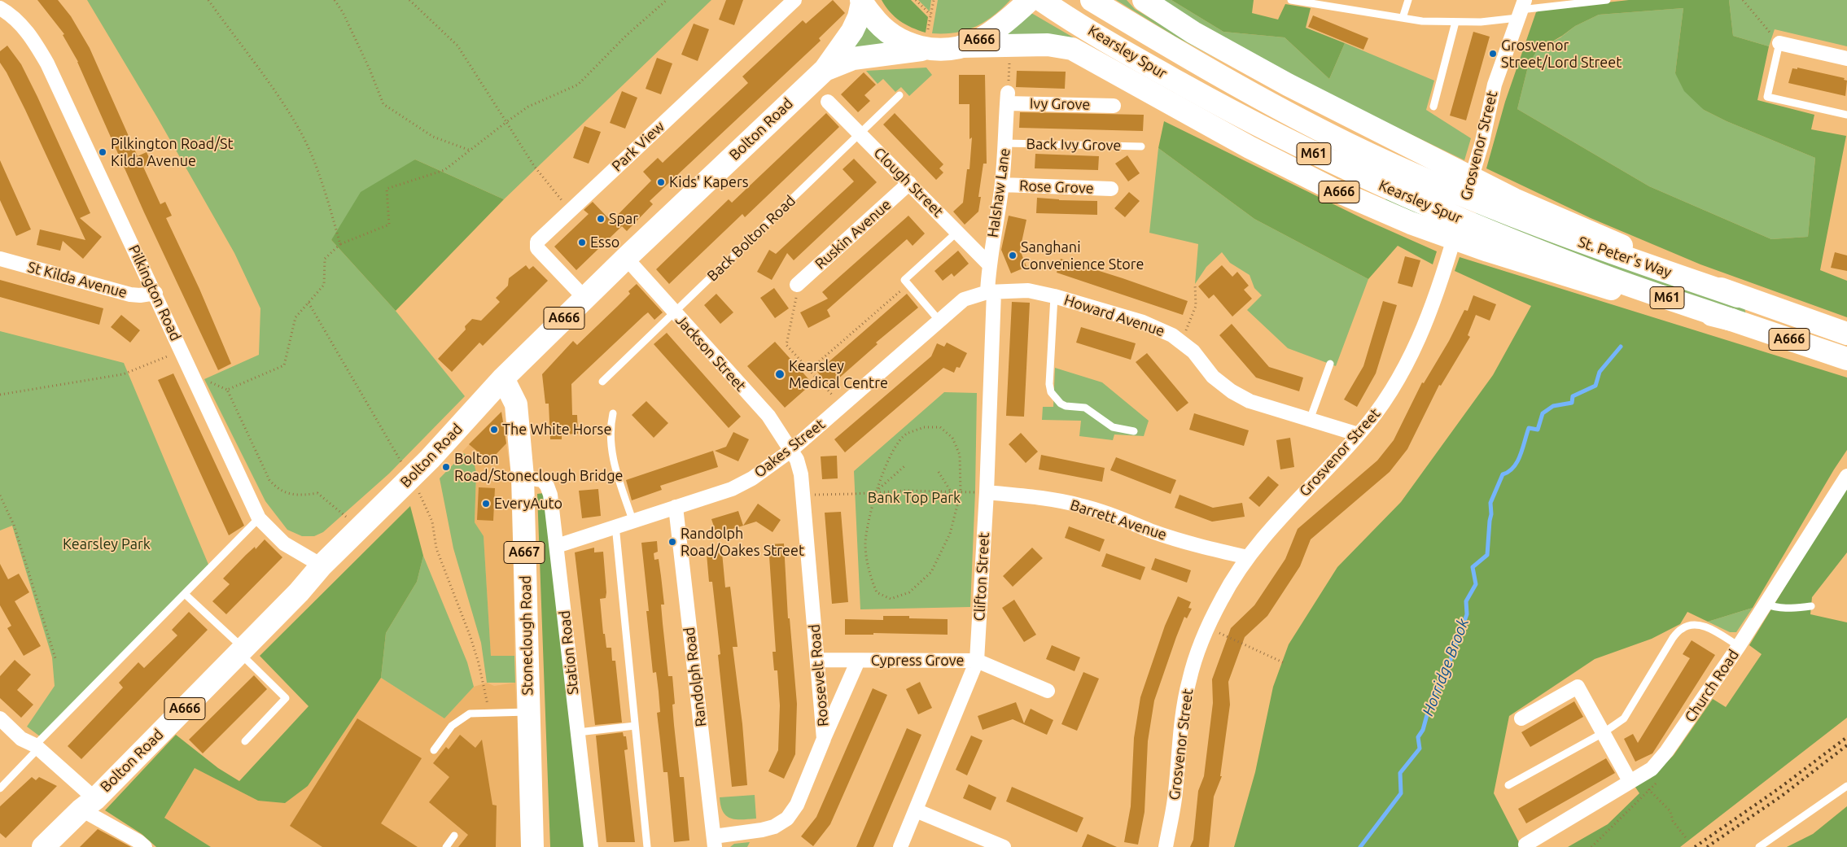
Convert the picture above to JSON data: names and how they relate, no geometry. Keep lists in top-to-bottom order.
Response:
{
  "streets": {
    "main road": [
      "A666",
      "Kearsley Spur",
      "Bolton Road",
      "M61",
      "St. Peter's Way",
      "A667",
      "Stoneclough Road"
    ],
    "street": [
      "Ivy Grove",
      "Grosvenor Street",
      "Park View",
      "Clough Street",
      "Rose Grove",
      "Halshaw Lane",
      "Ruskin Avenue",
      "St Kilda Avenue",
      "Pilkington Road",
      "Howard Avenue",
      "Jackson Street",
      "Oakes Street",
      "Barrett Avenue",
      "Clifton Street",
      "Station Road",
      "Cypress Grove",
      "Roosevelt Road",
      "Randolph Road",
      "Church Road"
    ],
    "lane": ["Back Ivy Grove", "Back Bolton Road"]
  },
  "crossings": [
    ["A666", "Kearsley Spur"],
    ["A666", "Bolton Road"],
    ["A666", "St. Peter's Way"],
    ["Kearsley Spur", "St. Peter's Way"],
    ["Ivy Grove", "Halshaw Lane"],
    ["Bolton Road", "Park View"],
    ["Bolton Road", "Pilkington Road"],
    ["Bolton Road", "Jackson Street"],
    ["Bolton Road", "Stoneclough Road"],
    ["Back Ivy Grove", "Halshaw Lane"],
    ["Grosvenor Street", "Howard Avenue"],
    ["Grosvenor Street", "Barrett Avenue"],
    ["Clough Street", "Halshaw Lane"],
    ["Clough Street", "Ruskin Avenue"],
    ["Clough Street", "Back Bolton Road"],
    ["Rose Grove", "Halshaw Lane"],
    ["Halshaw Lane", "Howard Avenue"],
    ["Halshaw Lane", "Oakes Street"],
    ["Halshaw Lane", "Clifton Street"],
    ["Back Bolton Road", "Jackson Street"],
    ["St Kilda Avenue", "Pilkington Road"],
    ["Howard Avenue", "Oakes Street"],
    ["Howard Avenue", "Clifton Street"],
    ["Jackson Street", "Oakes Street"],
    ["Jackson Street", "Roosevelt Road"],
    ["Oakes Street", "Clifton Street"],
    ["Oakes Street", "Station Road"],
    ["Oakes Street", "Roosevelt Road"],
    ["Oakes Street", "Randolph Road"],
    ["Barrett Avenue", "Clifton Street"],
    ["Clifton Street", "Cypress Grove"],
    ["Stoneclough Road", "Station Road"],
    ["Cypress Grove", "Roosevelt Road"],
    ["Roosevelt Road", "Randolph Road"]
  ],
  "water": ["Horridge Brook"],
  "parks": ["Bank Top Park", "Kearsley Park"],
  "places": [
    "Grosvenor Street/Lord Street",
    "Pilkington Road/St Kilda Avenue",
    "Kids' Kapers",
    "Spar",
    "Esso",
    "Sanghani Convenience Store",
    "Kearsley Medical Centre",
    "The White Horse",
    "Bolton Road/Stoneclough Bridge",
    "EveryAuto",
    "Randolph Road/Oakes Street"
  ]
}
